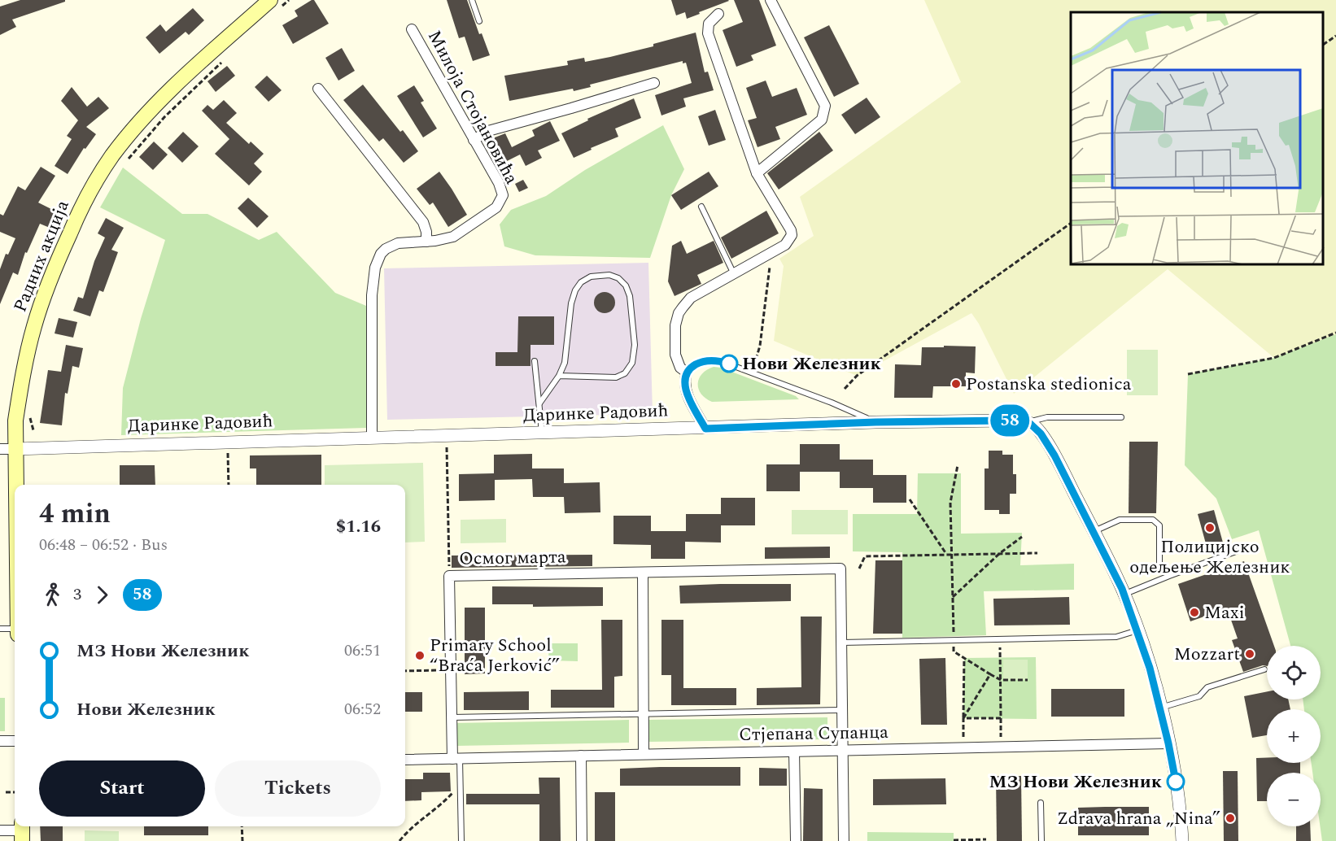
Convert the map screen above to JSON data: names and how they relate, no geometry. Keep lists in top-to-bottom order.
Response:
{
  "streets": {
    "main road": ["Радних акција"],
    "street": [
      "Милоја Стојановића",
      "Даринке Радовић",
      "Осмог марта",
      "Стјепана Супанца"
    ]
  },
  "crossings": [
    ["Милоја Стојановића", "Даринке Радовић"],
    ["Радних акција", "Даринке Радовић"],
    ["Осмог марта", "Стјепана Супанца"]
  ],
  "places": [
    "Нови Железник",
    "Postanska stedionica",
    "Полицијско одељење Железник",
    "Maxi",
    "Mozzart",
    "Primary School “Braća Jerković”",
    "МЗ Нови Железник",
    "Zdrava hrana „Nina”"
  ],
  "lines": ["bus line 58"],
  "page": {
    "on_map": "58",
    "heading": ["4 min", "06:48 – 06:52 · Bus", "$1.16"],
    "legs": ["3", "58"],
    "list": [
      {
        "name": "МЗ Нови Железник",
        "value": "06:51"
      },
      {
        "name": "Нови Железник",
        "value": "06:52"
      }
    ],
    "map_buttons": ["+", "−"],
    "buttons": ["Start", "Tickets"]
  }
}
